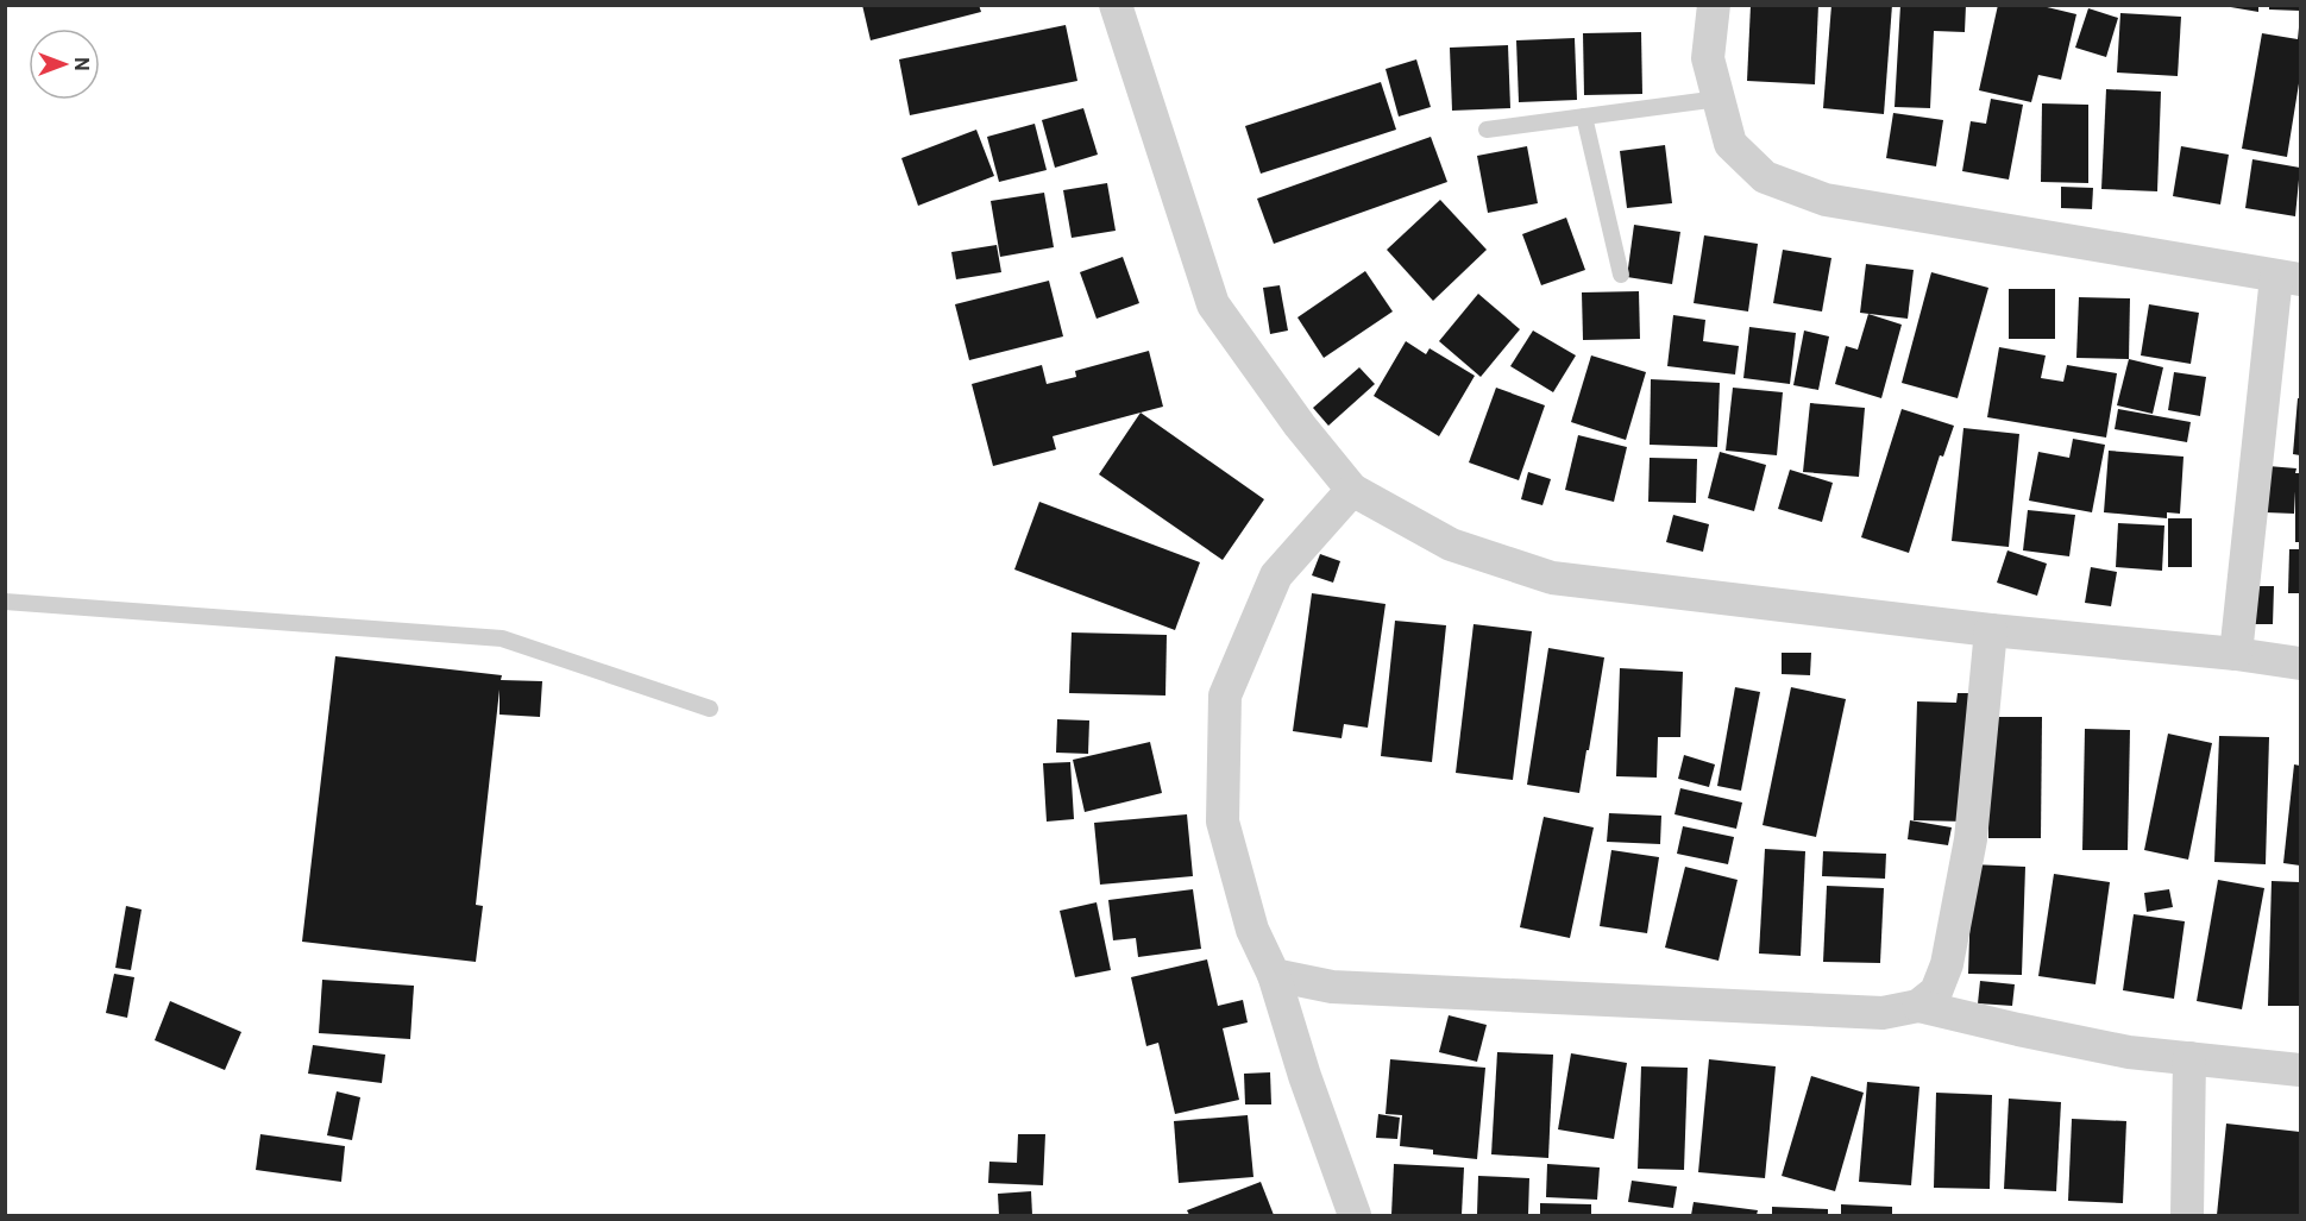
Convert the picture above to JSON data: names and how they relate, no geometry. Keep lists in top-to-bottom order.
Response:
{
  "north": "right"
}
